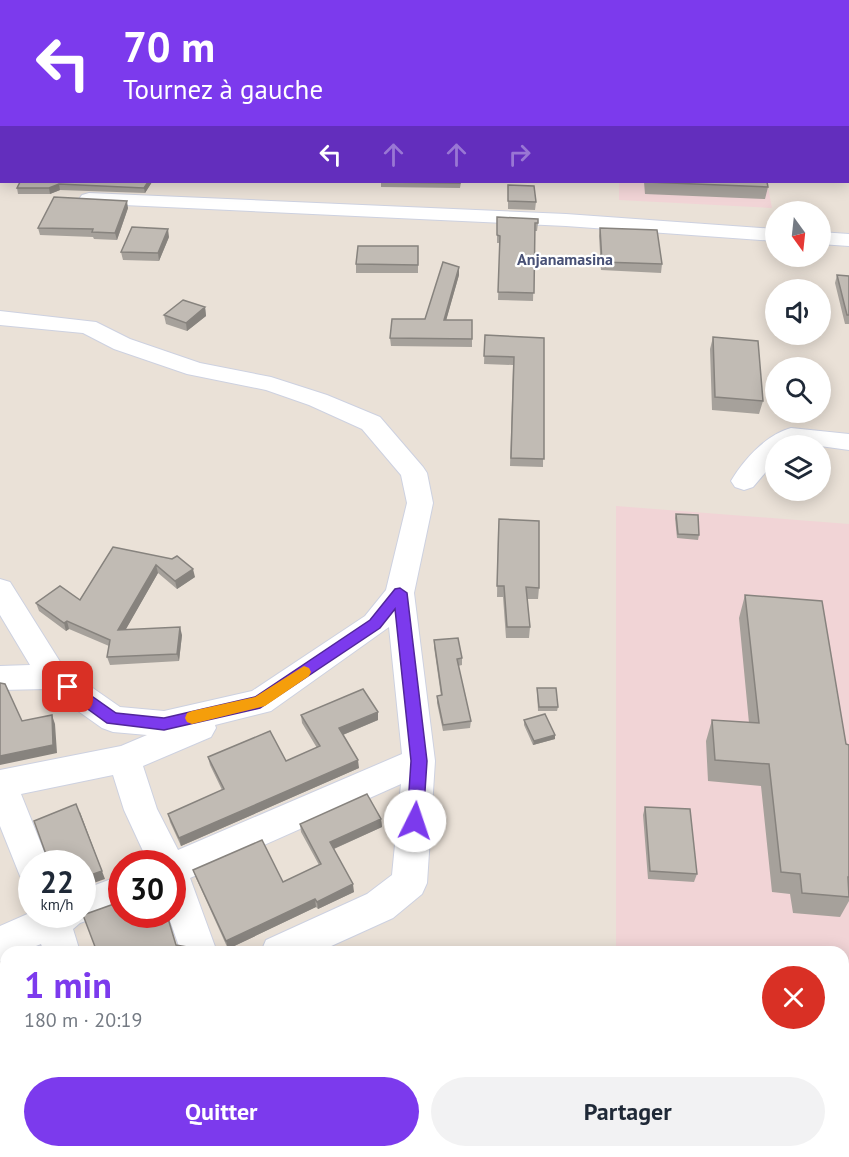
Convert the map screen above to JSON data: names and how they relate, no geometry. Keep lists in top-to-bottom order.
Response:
{
  "districts": ["Anjanamasina"],
  "north": "bottom",
  "page": {
    "turn": ["70 m", "Tournez à gauche"],
    "speed": "22 km/h",
    "limit": "30",
    "heading": ["1 min", "180 m · 20:19"],
    "buttons": ["Quitter", "Partager"]
  }
}
